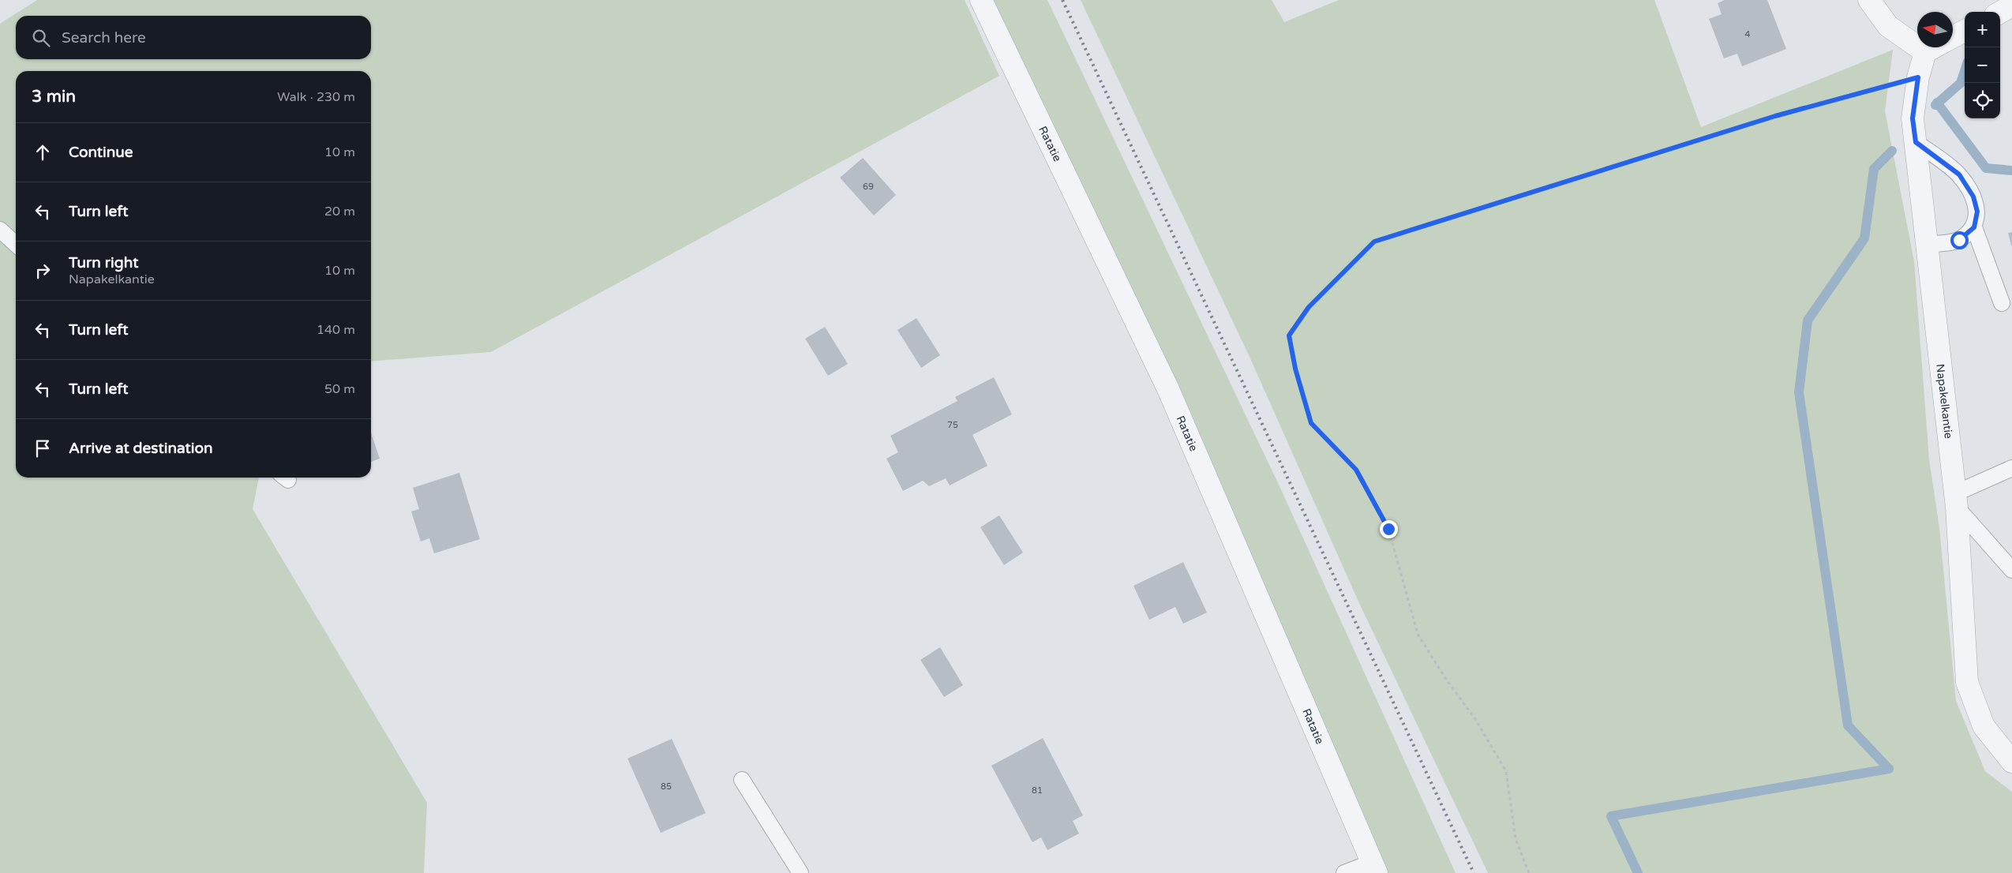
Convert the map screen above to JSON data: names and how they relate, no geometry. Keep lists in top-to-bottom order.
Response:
{
  "streets": {
    "street": ["Ratatie", "Napakelkantie"]
  },
  "house_numbers": [
    "4",
    "69",
    "75",
    "85",
    "81"
  ],
  "north": "left",
  "page": {
    "map_buttons": ["+", "−"],
    "search": "Search here",
    "heading": ["3 min", "Walk · 230 m"],
    "list": [
      ["Continue", "10 m"],
      ["Turn left", "20 m"],
      ["Turn right", "Napakelkantie", "10 m"],
      ["Turn left", "140 m"],
      ["Turn left", "50 m"],
      "Arrive at destination"
    ]
  }
}
